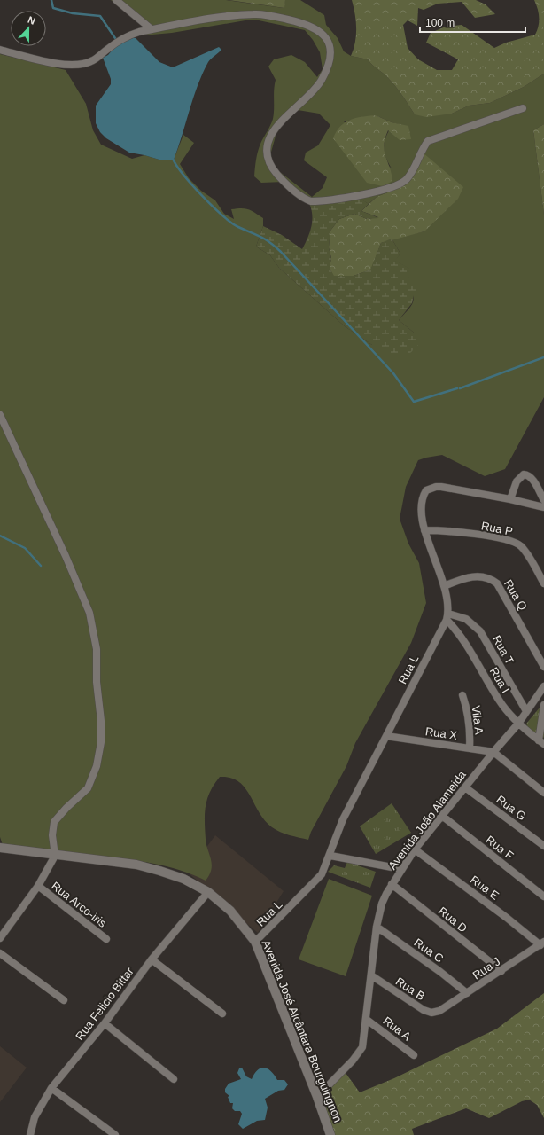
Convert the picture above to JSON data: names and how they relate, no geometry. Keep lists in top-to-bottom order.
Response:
{
  "streets": {
    "street": [
      "Rua P",
      "Rua Q",
      "Rua T",
      "Rua L",
      "Rua I",
      "Vila A",
      "Rua X",
      "Rua G",
      "Avenida João Alameida",
      "Rua F",
      "Rua E",
      "Rua Arco-iris",
      "Rua D",
      "Rua C",
      "Rua J",
      "Rua B",
      "Rua Felicio Bittar",
      "Rua A",
      "Avenida José Alcântara Bourguingnon"
    ]
  },
  "crossings": [
    ["Rua T", "Rua L"],
    ["Rua T", "Rua I"],
    ["Rua T", "Avenida João Alameida"],
    ["Rua L", "Rua I"],
    ["Rua L", "Rua X"],
    ["Rua L", "Avenida José Alcântara Bourguingnon"],
    ["Rua I", "Avenida João Alameida"],
    ["Vila A", "Rua X"],
    ["Rua X", "Avenida João Alameida"],
    ["Rua G", "Avenida João Alameida"],
    ["Avenida João Alameida", "Rua F"],
    ["Avenida João Alameida", "Rua E"],
    ["Avenida João Alameida", "Rua D"],
    ["Avenida João Alameida", "Rua C"],
    ["Avenida João Alameida", "Rua B"],
    ["Avenida João Alameida", "Rua A"],
    ["Avenida João Alameida", "Avenida José Alcântara Bourguingnon"],
    ["Rua E", "Rua J"],
    ["Rua D", "Rua J"],
    ["Rua C", "Rua J"],
    ["Rua J", "Rua B"],
    ["Rua Felicio Bittar", "Avenida José Alcântara Bourguingnon"]
  ],
  "scale_bar": "100 m",
  "north": "top"
}
